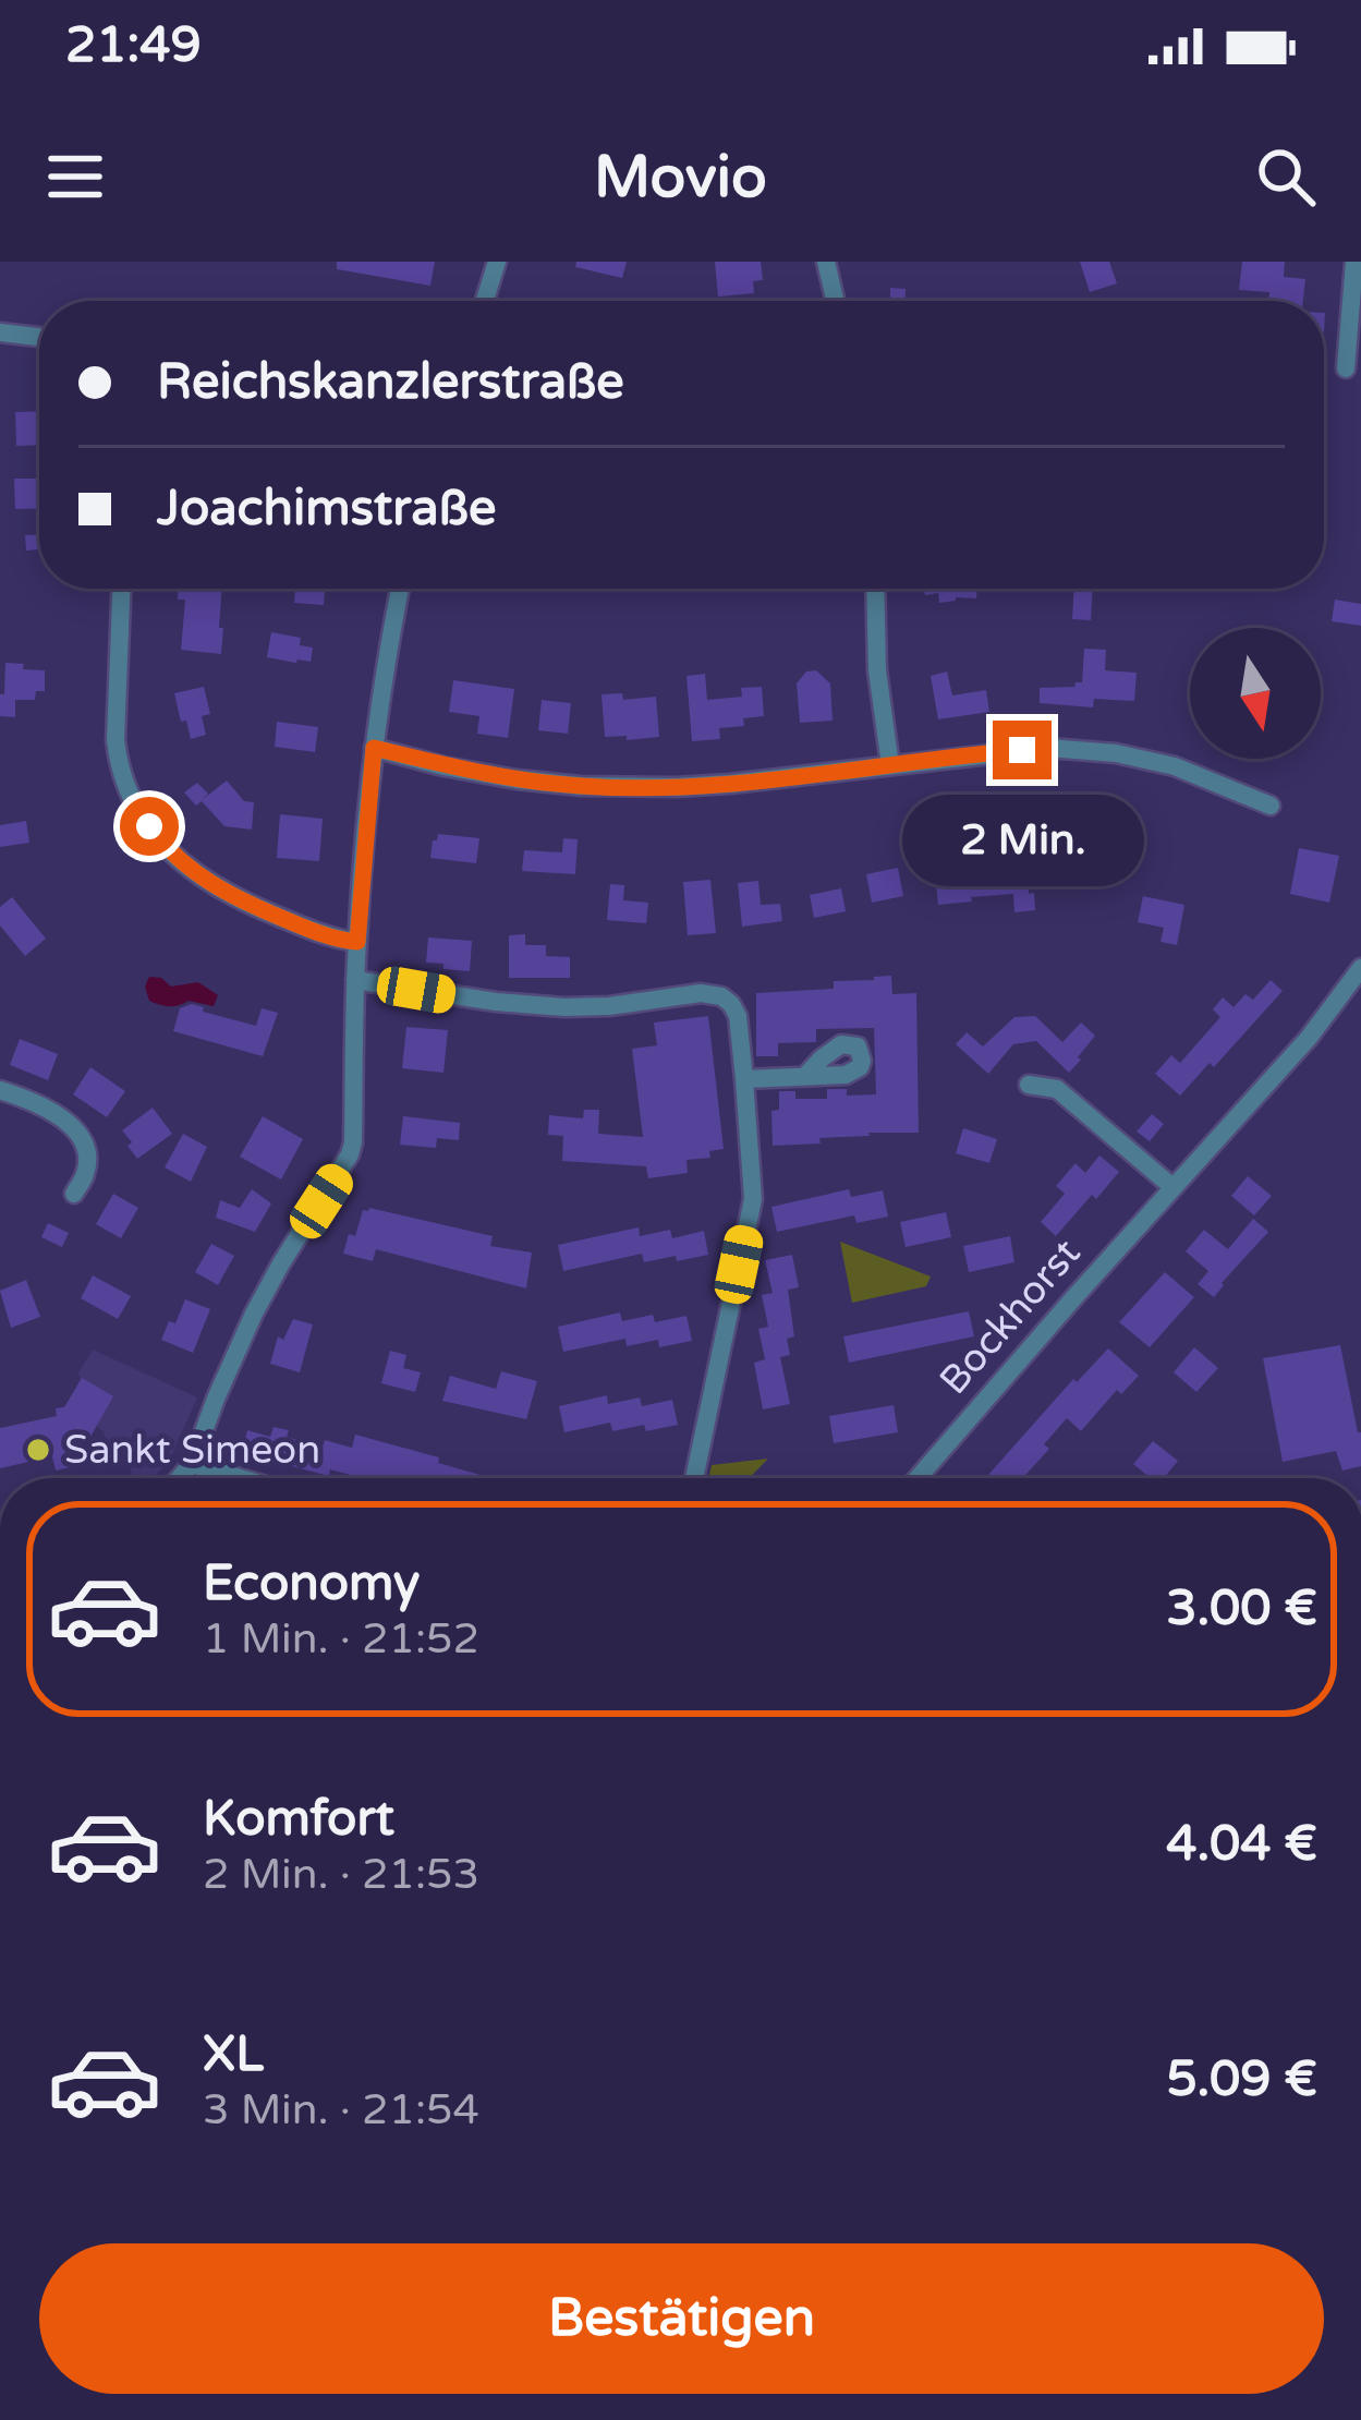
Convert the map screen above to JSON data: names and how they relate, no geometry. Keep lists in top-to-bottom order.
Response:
{
  "streets": {
    "street": ["Bockhorst"]
  },
  "places": ["Sankt Simeon"],
  "north": "bottom",
  "page": {
    "status": "21:49",
    "header": "Movio",
    "banner": ["Reichskanzlerstraße", "Joachimstraße"],
    "bubble": "2 Min.",
    "list": [
      {
        "name": "Economy",
        "note": "1 Min. · 21:52",
        "value": "3.00 €"
      },
      {
        "name": "Komfort",
        "note": "2 Min. · 21:53",
        "value": "4.04 €"
      },
      {
        "name": "XL",
        "note": "3 Min. · 21:54",
        "value": "5.09 €"
      }
    ],
    "buttons": "Bestätigen"
  }
}
